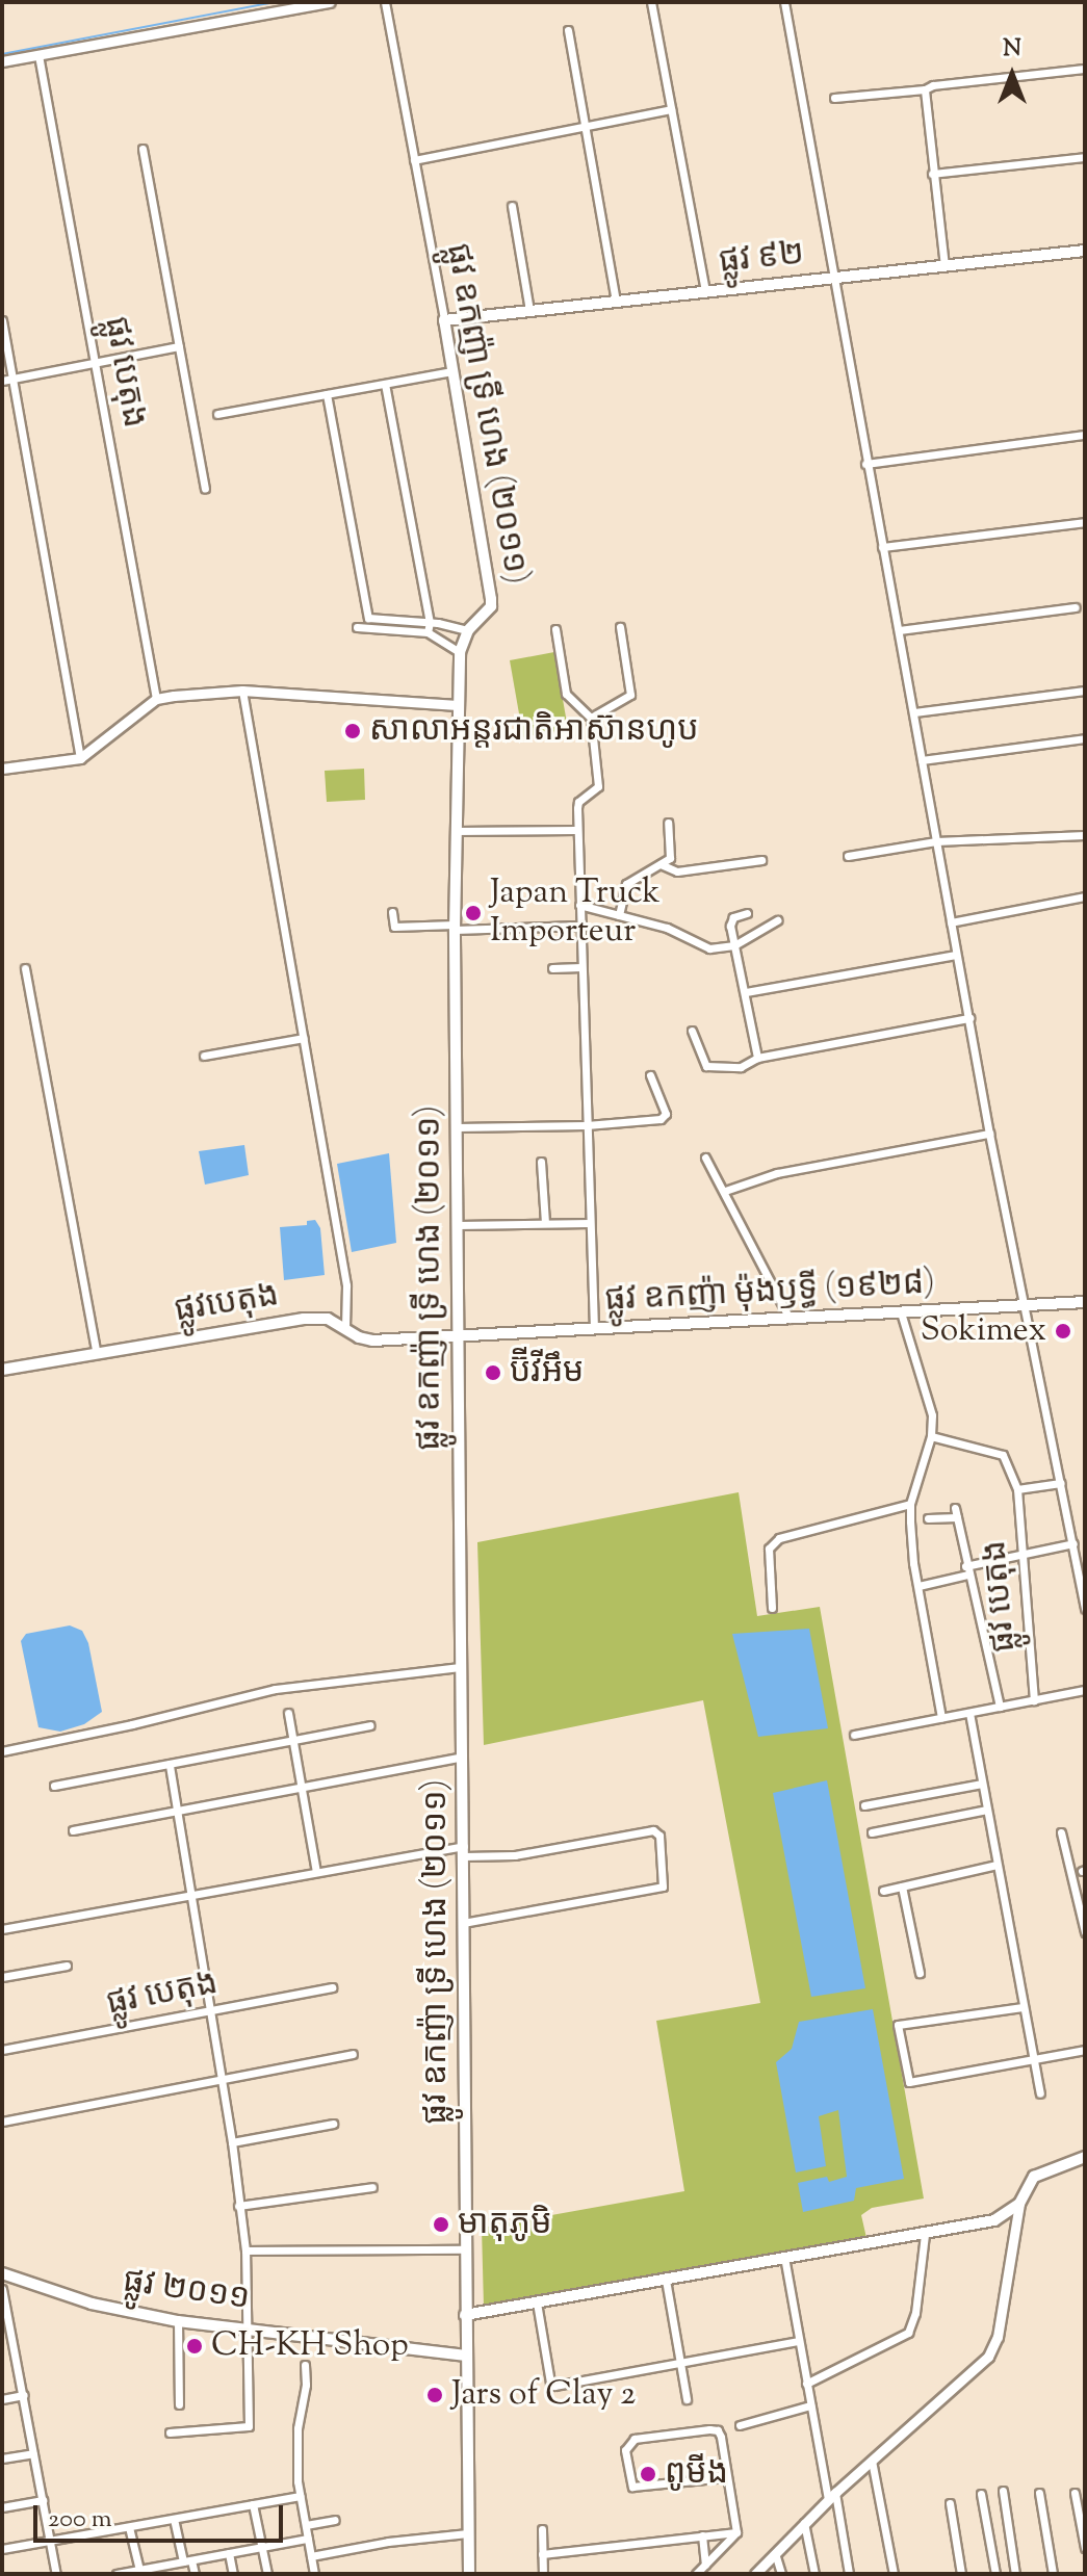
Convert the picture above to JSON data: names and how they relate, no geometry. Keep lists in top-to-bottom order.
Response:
{
  "streets": {
    "main road": [
      "ផ្លូវ ៩២",
      "ផ្លូវ ឧកញ៉ា ទ្រី ហេង (២០១១)",
      "ផ្លូវ ឧកញ៉ា ម៉ុងឫទ្ធី (១៩២៨)",
      "ផ្លូវបេតុង",
      "ផ្លូវ ២០១១"
    ],
    "street": ["ផ្លូវ បេតុង"]
  },
  "crossings": [
    ["ផ្លូវ ៩២", "ផ្លូវ ឧកញ៉ា ទ្រី ហេង (២០១១)"],
    ["ផ្លូវ ឧកញ៉ា ទ្រី ហេង (២០១១)", "ផ្លូវ ឧកញ៉ា ម៉ុងឫទ្ធី (១៩២៨)"],
    ["ផ្លូវ ឧកញ៉ា ទ្រី ហេង (២០១១)", "ផ្លូវបេតុង"],
    ["ផ្លូវ ឧកញ៉ា ទ្រី ហេង (២០១១)", "ផ្លូវ ២០១១"],
    ["ផ្លូវ ឧកញ៉ា ម៉ុងឫទ្ធី (១៩២៨)", "ផ្លូវបេតុង"]
  ],
  "places": [
    "សាលាអន្ដរជាតិអាស៊ានហូប",
    "Japan Truck Importeur",
    "Sokimex",
    "ប៊ីវីអឹម",
    "មាតុភូមិ",
    "CH-KH Shop",
    "Jars of Clay 2",
    "ពូមីង"
  ],
  "scale_bar": "200 m",
  "north": "top"
}
